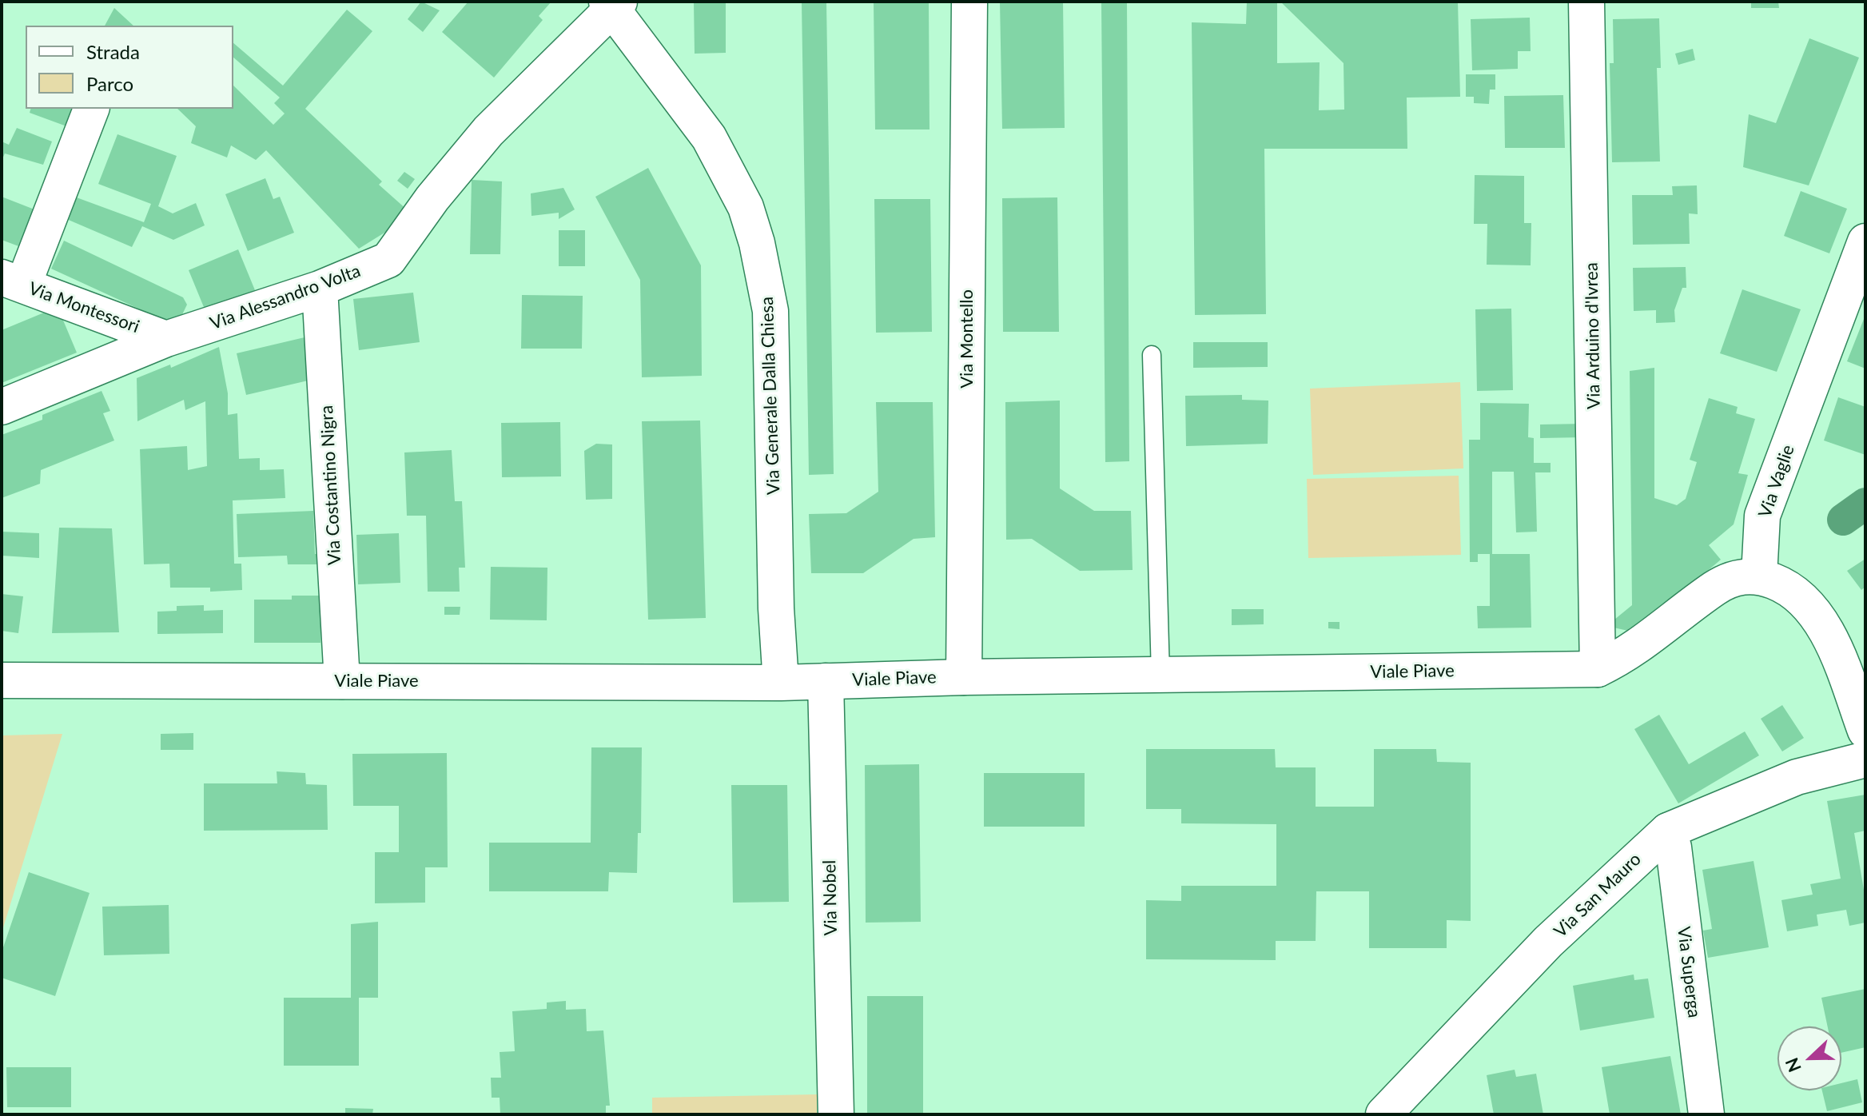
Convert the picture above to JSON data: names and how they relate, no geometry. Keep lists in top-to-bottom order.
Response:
{
  "streets": {
    "street": [
      "Via Alessandro Volta",
      "Via Montessori",
      "Via Arduino d'Ivrea",
      "Via Montello",
      "Via Generale Dalla Chiesa",
      "Via Vaglie",
      "Via Costantino Nigra",
      "Viale Piave",
      "Via San Mauro",
      "Via Nobel",
      "Via Superga"
    ]
  },
  "crossings": [
    ["Via Alessandro Volta", "Via Montessori"],
    ["Via Alessandro Volta", "Via Generale Dalla Chiesa"],
    ["Via Alessandro Volta", "Via Costantino Nigra"],
    ["Via Arduino d'Ivrea", "Viale Piave"],
    ["Via Montello", "Viale Piave"],
    ["Via Generale Dalla Chiesa", "Viale Piave"],
    ["Via Vaglie", "Viale Piave"],
    ["Via Costantino Nigra", "Viale Piave"],
    ["Viale Piave", "Via Nobel"],
    ["Via San Mauro", "Via Superga"]
  ],
  "legend": ["Strada", "Parco"],
  "north": "left"
}
